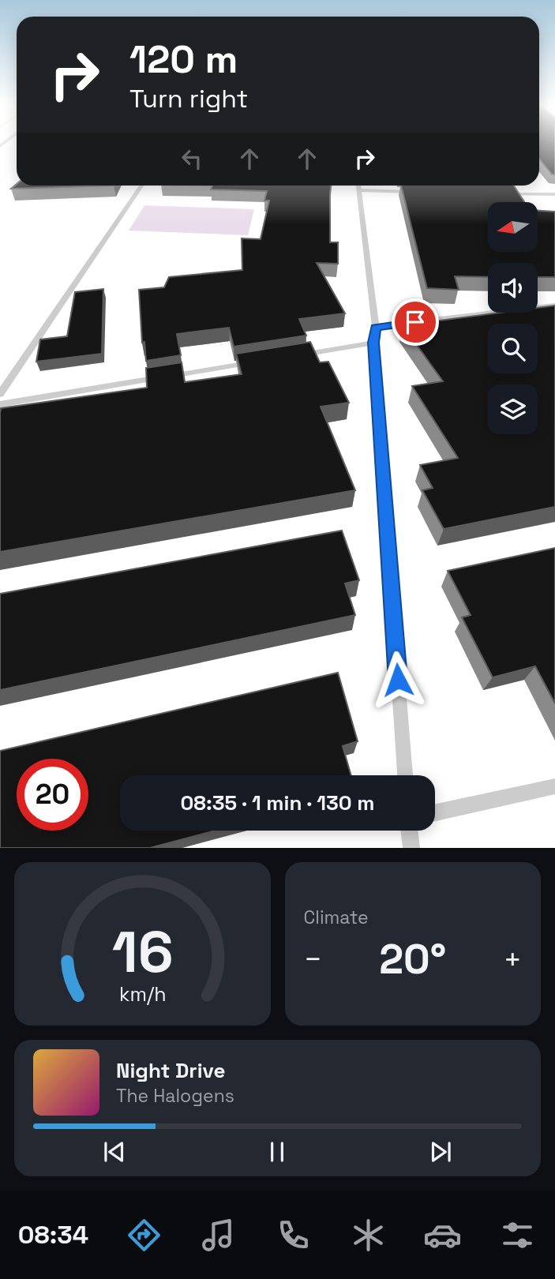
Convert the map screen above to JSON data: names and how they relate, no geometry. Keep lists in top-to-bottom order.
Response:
{
  "north": "left",
  "page": {
    "turn": ["120 m", "Turn right"],
    "limit": "20",
    "trip": "08:35 · 1 min · 130 m",
    "tile": "Climate",
    "heat": ["−", "20°", "+"],
    "song": ["Night Drive", "The Halogens"],
    "tabs": "08:34",
    "gauge": ["16", "km/h"]
  }
}
